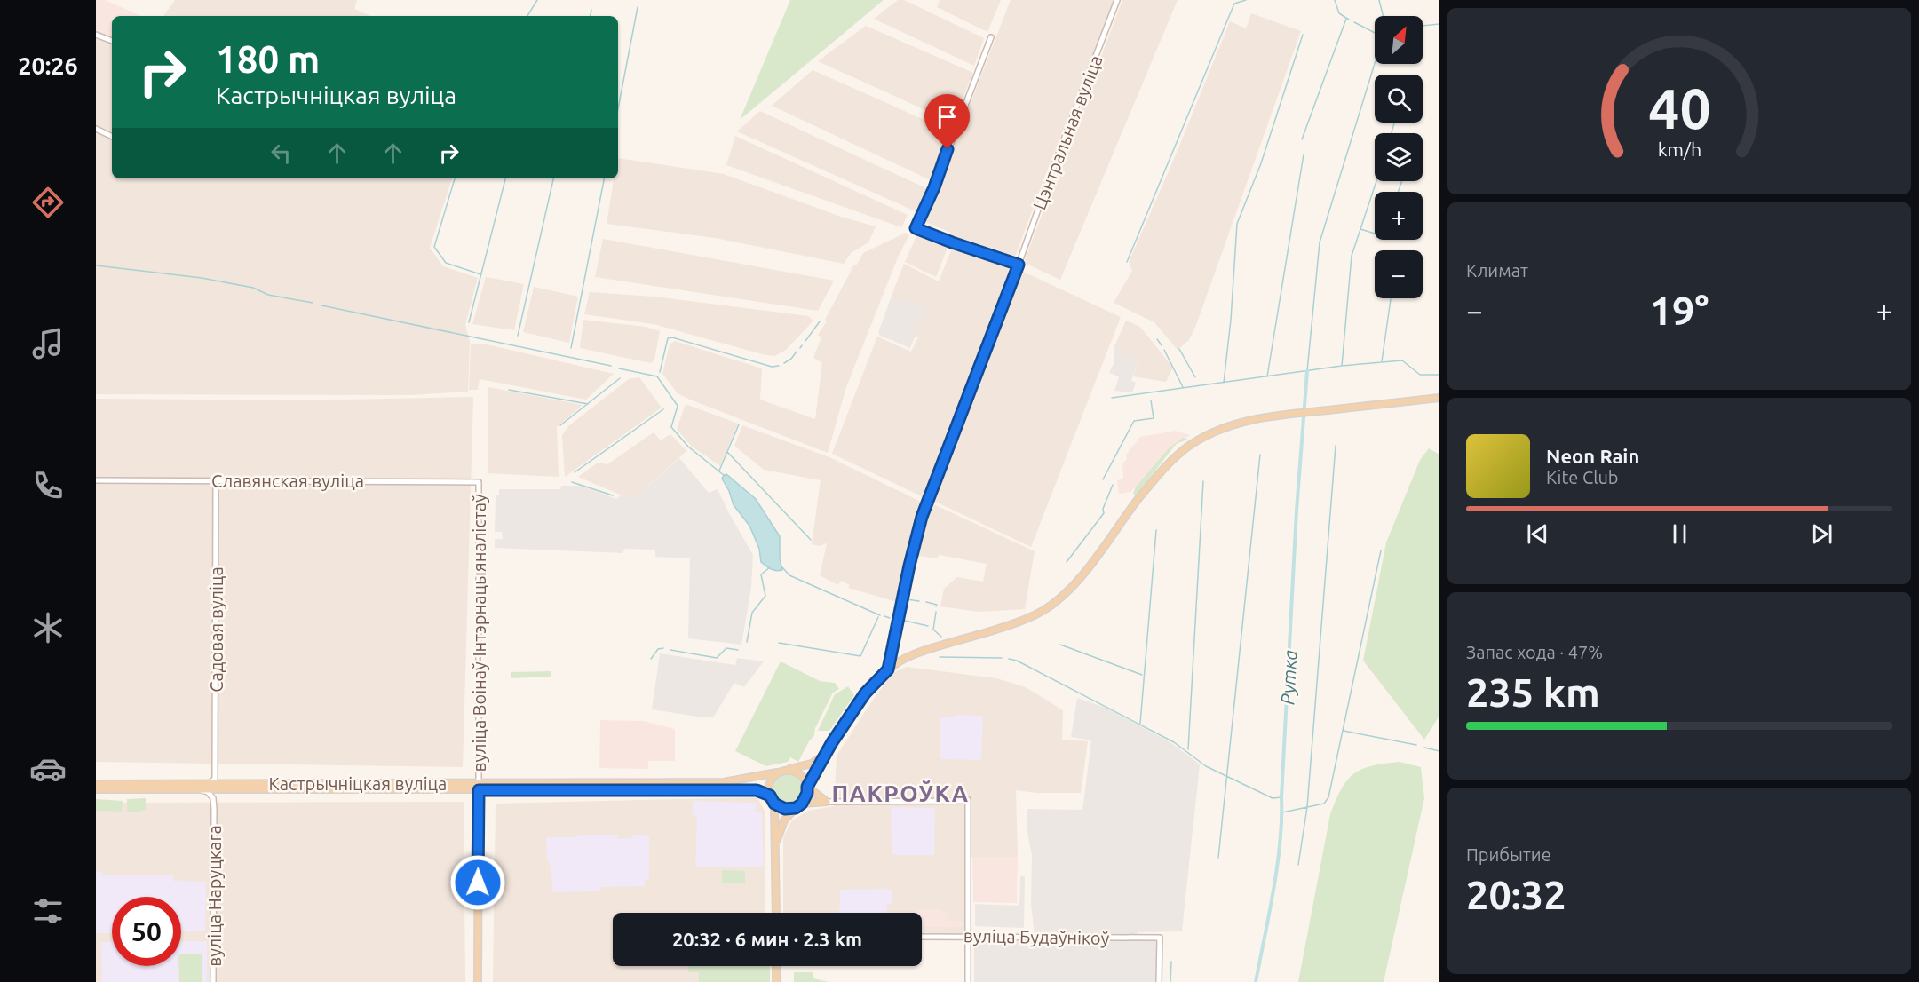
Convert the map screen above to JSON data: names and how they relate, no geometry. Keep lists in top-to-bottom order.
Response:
{
  "streets": {
    "main road": ["Кастрычніцкая вуліца"],
    "street": [
      "Цэнтральная вуліца",
      "Славянская вуліца",
      "Садовая вуліца",
      "вуліца Воінаў-Інтэрнацыяналістаў",
      "вуліца Наруцкага",
      "вуліца Будаўнікоў"
    ]
  },
  "crossings": [
    ["Славянская вуліца", "Садовая вуліца"],
    ["Славянская вуліца", "вуліца Воінаў-Інтэрнацыяналістаў"],
    ["вуліца Воінаў-Інтэрнацыяналістаў", "Кастрычніцкая вуліца"]
  ],
  "districts": ["ПАКРОЎКА"],
  "water": ["Рутка"],
  "north": "top right",
  "page": {
    "tabs": "20:26",
    "map_buttons": ["+", "−"],
    "turn": ["180 m", "Кастрычніцкая вуліца"],
    "tile": [
      "Климат",
      ["Запас хода · 47%", "235 km"],
      ["Прибытие", "20:32"]
    ],
    "heat": ["−", "19°", "+"],
    "song": ["Neon Rain", "Kite Club"],
    "limit": "50",
    "trip": "20:32 · 6 мин · 2.3 km",
    "gauge": ["40", "km/h"]
  }
}
